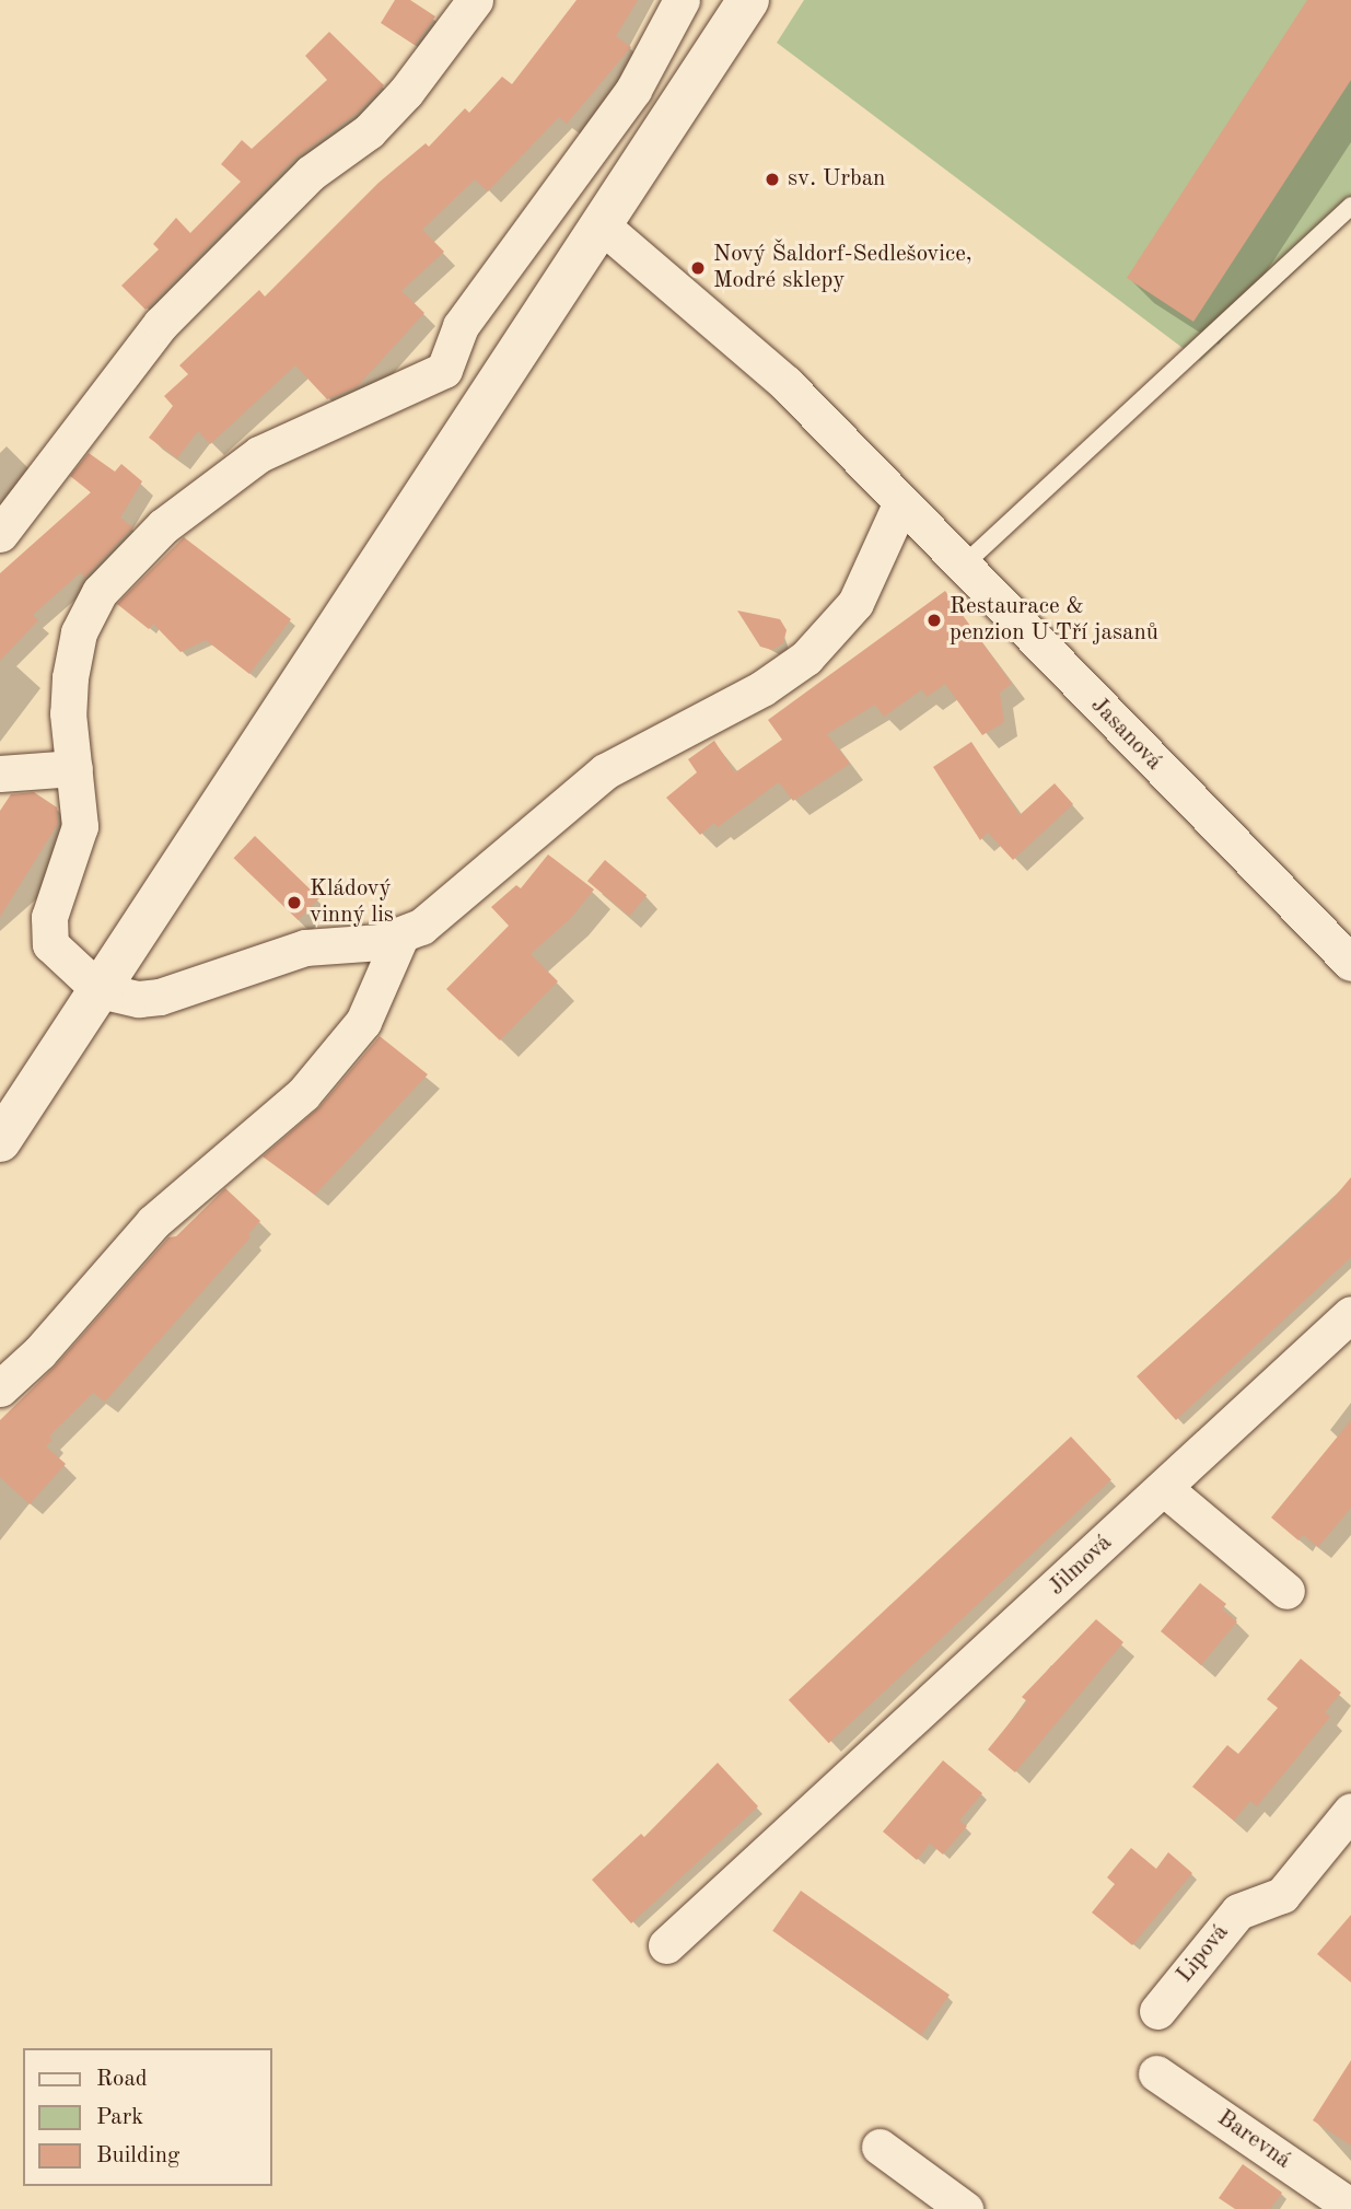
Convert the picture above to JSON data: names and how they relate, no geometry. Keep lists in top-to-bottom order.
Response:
{
  "streets": {
    "street": [
      "Jasanová",
      "Jilmová",
      "Lipová",
      "Barevná"
    ]
  },
  "places": [
    "sv. Urban",
    "Nový Šaldorf-Sedlešovice, Modré sklepy",
    "Restaurace & penzion U Tří jasanů",
    "Kládový vinný lis"
  ],
  "legend": ["Road", "Park", "Building"]
}
